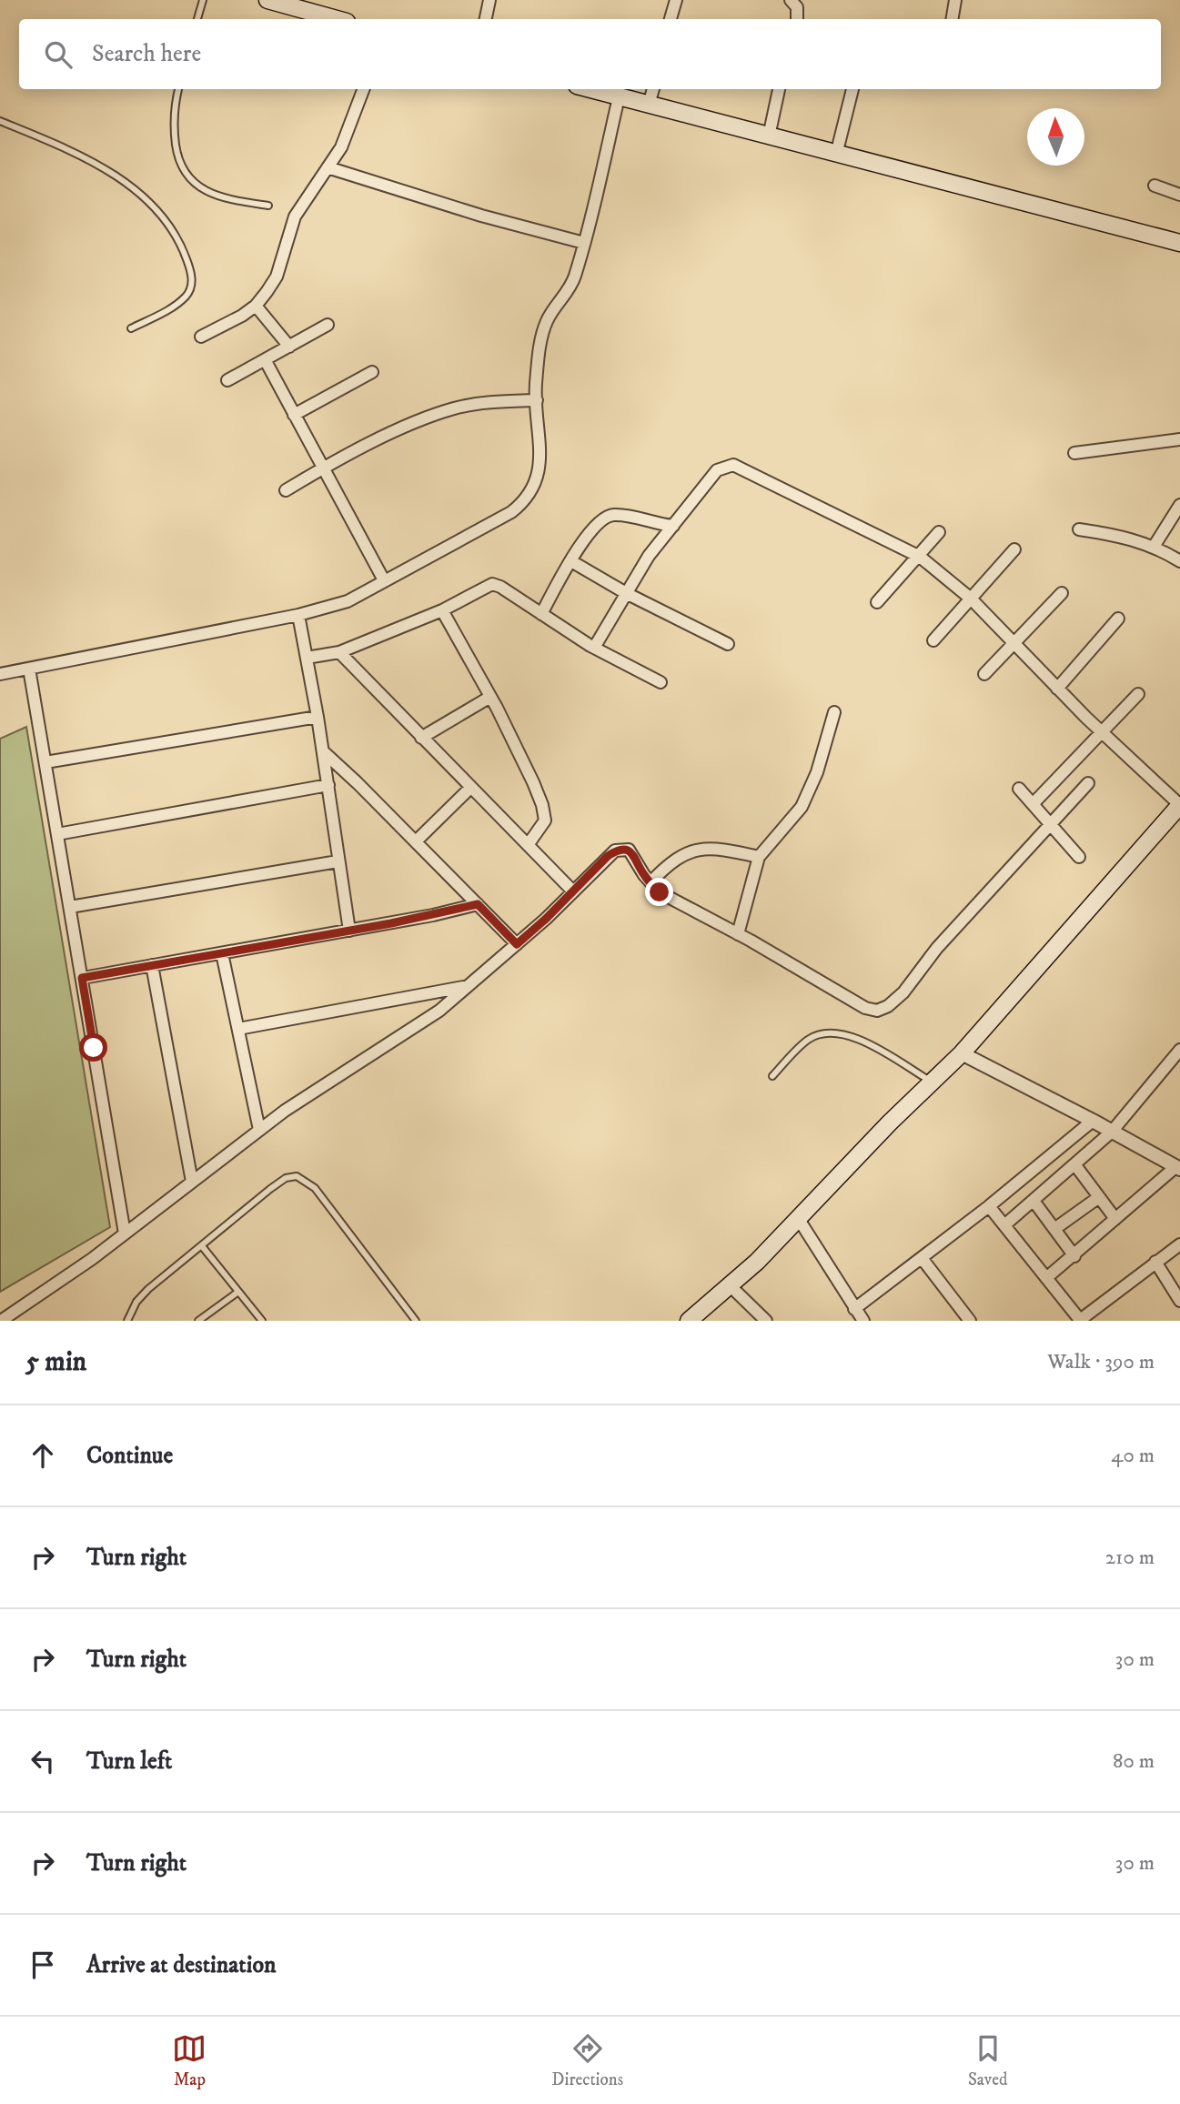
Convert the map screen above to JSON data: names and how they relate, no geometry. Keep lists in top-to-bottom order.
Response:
{
  "north": "top",
  "page": {
    "search": "Search here",
    "heading": ["5 min", "Walk · 390 m"],
    "list": [
      ["Continue", "40 m"],
      ["Turn right", "210 m"],
      ["Turn right", "30 m"],
      ["Turn left", "80 m"],
      ["Turn right", "30 m"],
      "Arrive at destination"
    ],
    "nav": ["Map", "Directions", "Saved"]
  }
}
